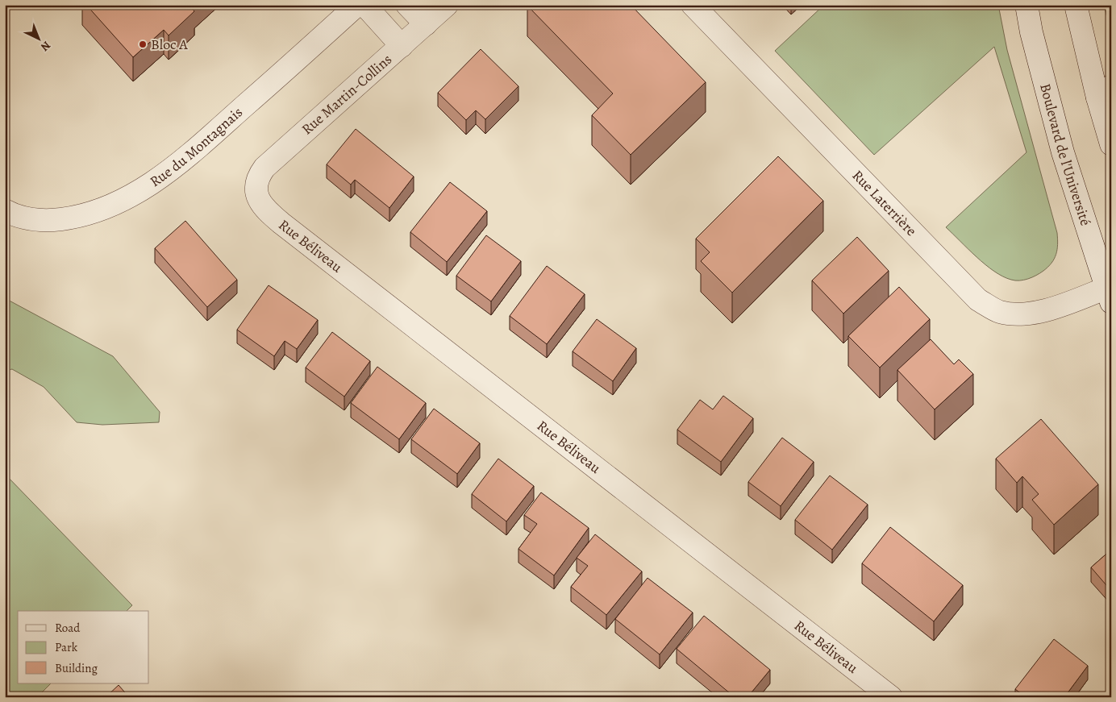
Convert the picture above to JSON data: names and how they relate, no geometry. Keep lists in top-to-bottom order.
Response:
{
  "streets": {
    "street": [
      "Rue Martin-Collins",
      "Rue du Montagnais",
      "Boulevard de l'Université",
      "Rue Laterrière",
      "Rue Béliveau"
    ]
  },
  "crossings": [
    ["Rue Martin-Collins", "Rue Béliveau"],
    ["Boulevard de l'Université", "Rue Laterrière"]
  ],
  "places": ["Bloc A"],
  "legend": ["Road", "Park", "Building"],
  "north": "bottom right"
}
